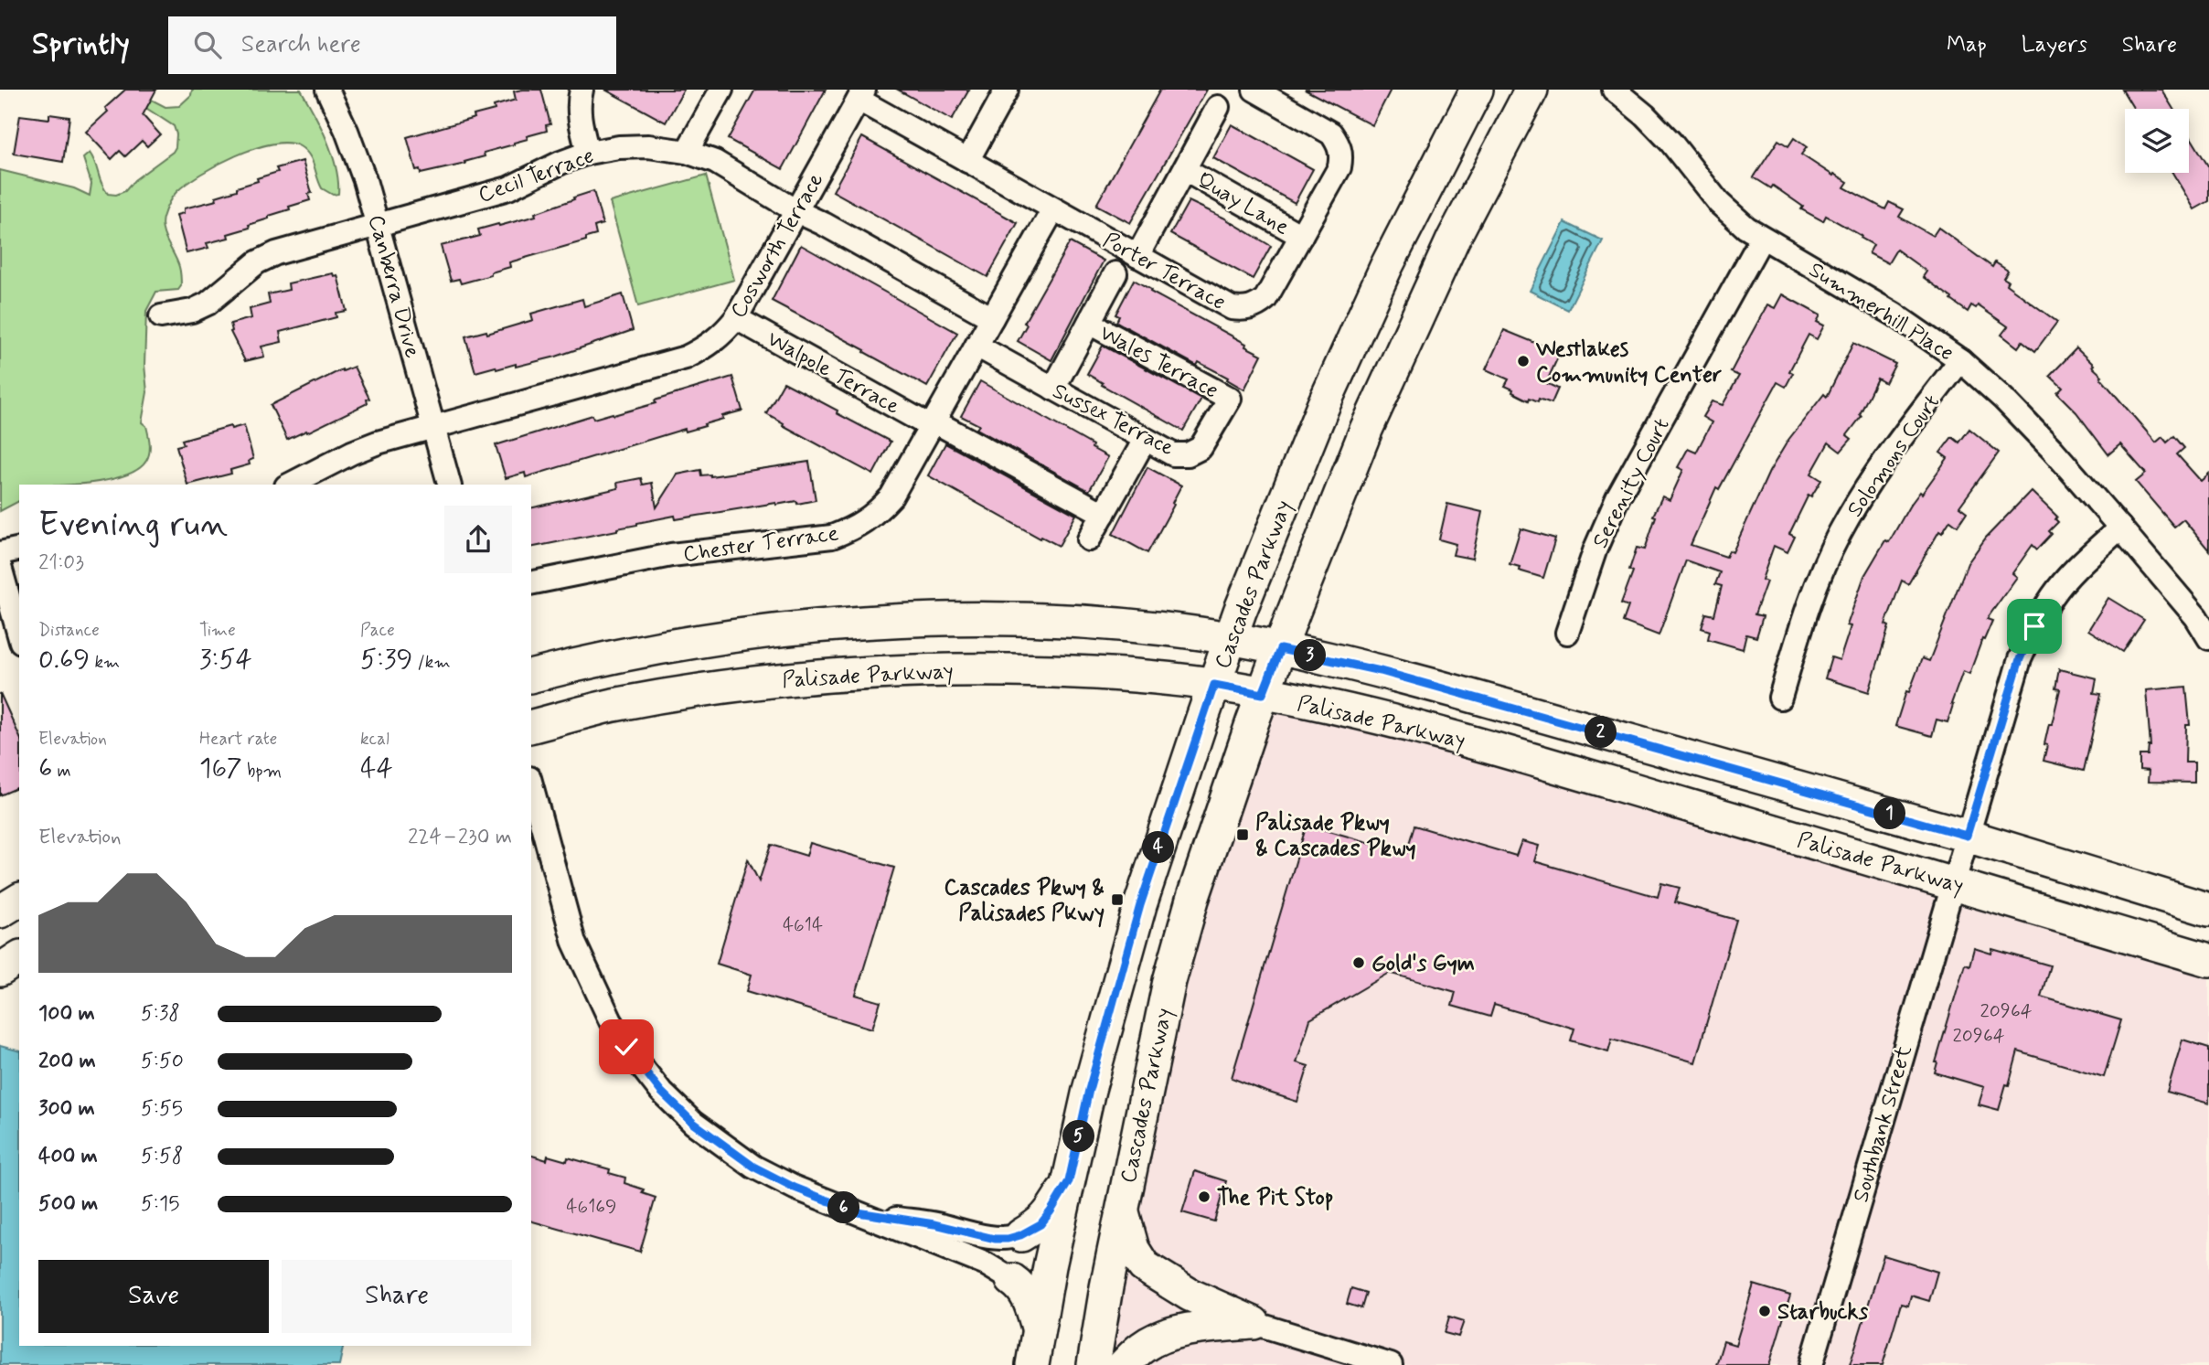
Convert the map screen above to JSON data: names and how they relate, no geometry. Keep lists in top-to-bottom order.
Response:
{
  "streets": {
    "main road": ["Cascades Parkway", "Palisade Parkway"],
    "street": [
      "Cecil Terrace",
      "Quay Lane",
      "Cosworth Terrace",
      "Porter Terrace",
      "Canberra Drive",
      "Summerhill Place",
      "Wales Terrace",
      "Walpole Terrace",
      "Sussex Terrace",
      "Solomons Court",
      "Serenity Court",
      "Chester Terrace",
      "Southbank Street"
    ]
  },
  "crossings": [
    ["Cecil Terrace", "Cosworth Terrace"],
    ["Cecil Terrace", "Canberra Drive"],
    ["Quay Lane", "Porter Terrace"],
    ["Cosworth Terrace", "Porter Terrace"],
    ["Cosworth Terrace", "Canberra Drive"],
    ["Cosworth Terrace", "Walpole Terrace"],
    ["Porter Terrace", "Chester Terrace"],
    ["Summerhill Place", "Solomons Court"],
    ["Summerhill Place", "Serenity Court"],
    ["Summerhill Place", "Southbank Street"],
    ["Wales Terrace", "Sussex Terrace"],
    ["Walpole Terrace", "Chester Terrace"],
    ["Sussex Terrace", "Chester Terrace"],
    ["Cascades Parkway", "Palisade Parkway"],
    ["Palisade Parkway", "Southbank Street"]
  ],
  "places": {
    "other": [
      "Westlakes Community Center",
      "Gold's Gym",
      "The Pit Stop",
      "Starbucks"
    ],
    "transit": ["Palisade Pkwy & Cascades Pkwy", "Cascades Pkwy & Palisades Pkwy"]
  },
  "house_numbers": [
    "4614",
    "20964",
    "20964",
    "46169"
  ],
  "page": {
    "header": "Sprintly",
    "search": "Search here",
    "nav": ["Map", "Layers", "Share"],
    "heading": ["Evening run", "21:03"],
    "stats": [
      ["Distance", "0.69 km"],
      ["Time", "3:54"],
      ["Pace", "5:39 /km"],
      ["Elevation", "6 m"],
      ["Heart rate", "167 bpm"],
      ["kcal", "44"]
    ],
    "pins": [
      "3",
      "2",
      "1",
      "4",
      "5",
      "6"
    ],
    "chart": ["Elevation", "224–230 m"],
    "list": [
      {
        "name": "100 m",
        "note": "5:38"
      },
      {
        "name": "200 m",
        "note": "5:50"
      },
      {
        "name": "300 m",
        "note": "5:55"
      },
      {
        "name": "400 m",
        "note": "5:58"
      },
      {
        "name": "500 m",
        "note": "5:15"
      }
    ],
    "buttons": ["Save", "Share"]
  }
}
